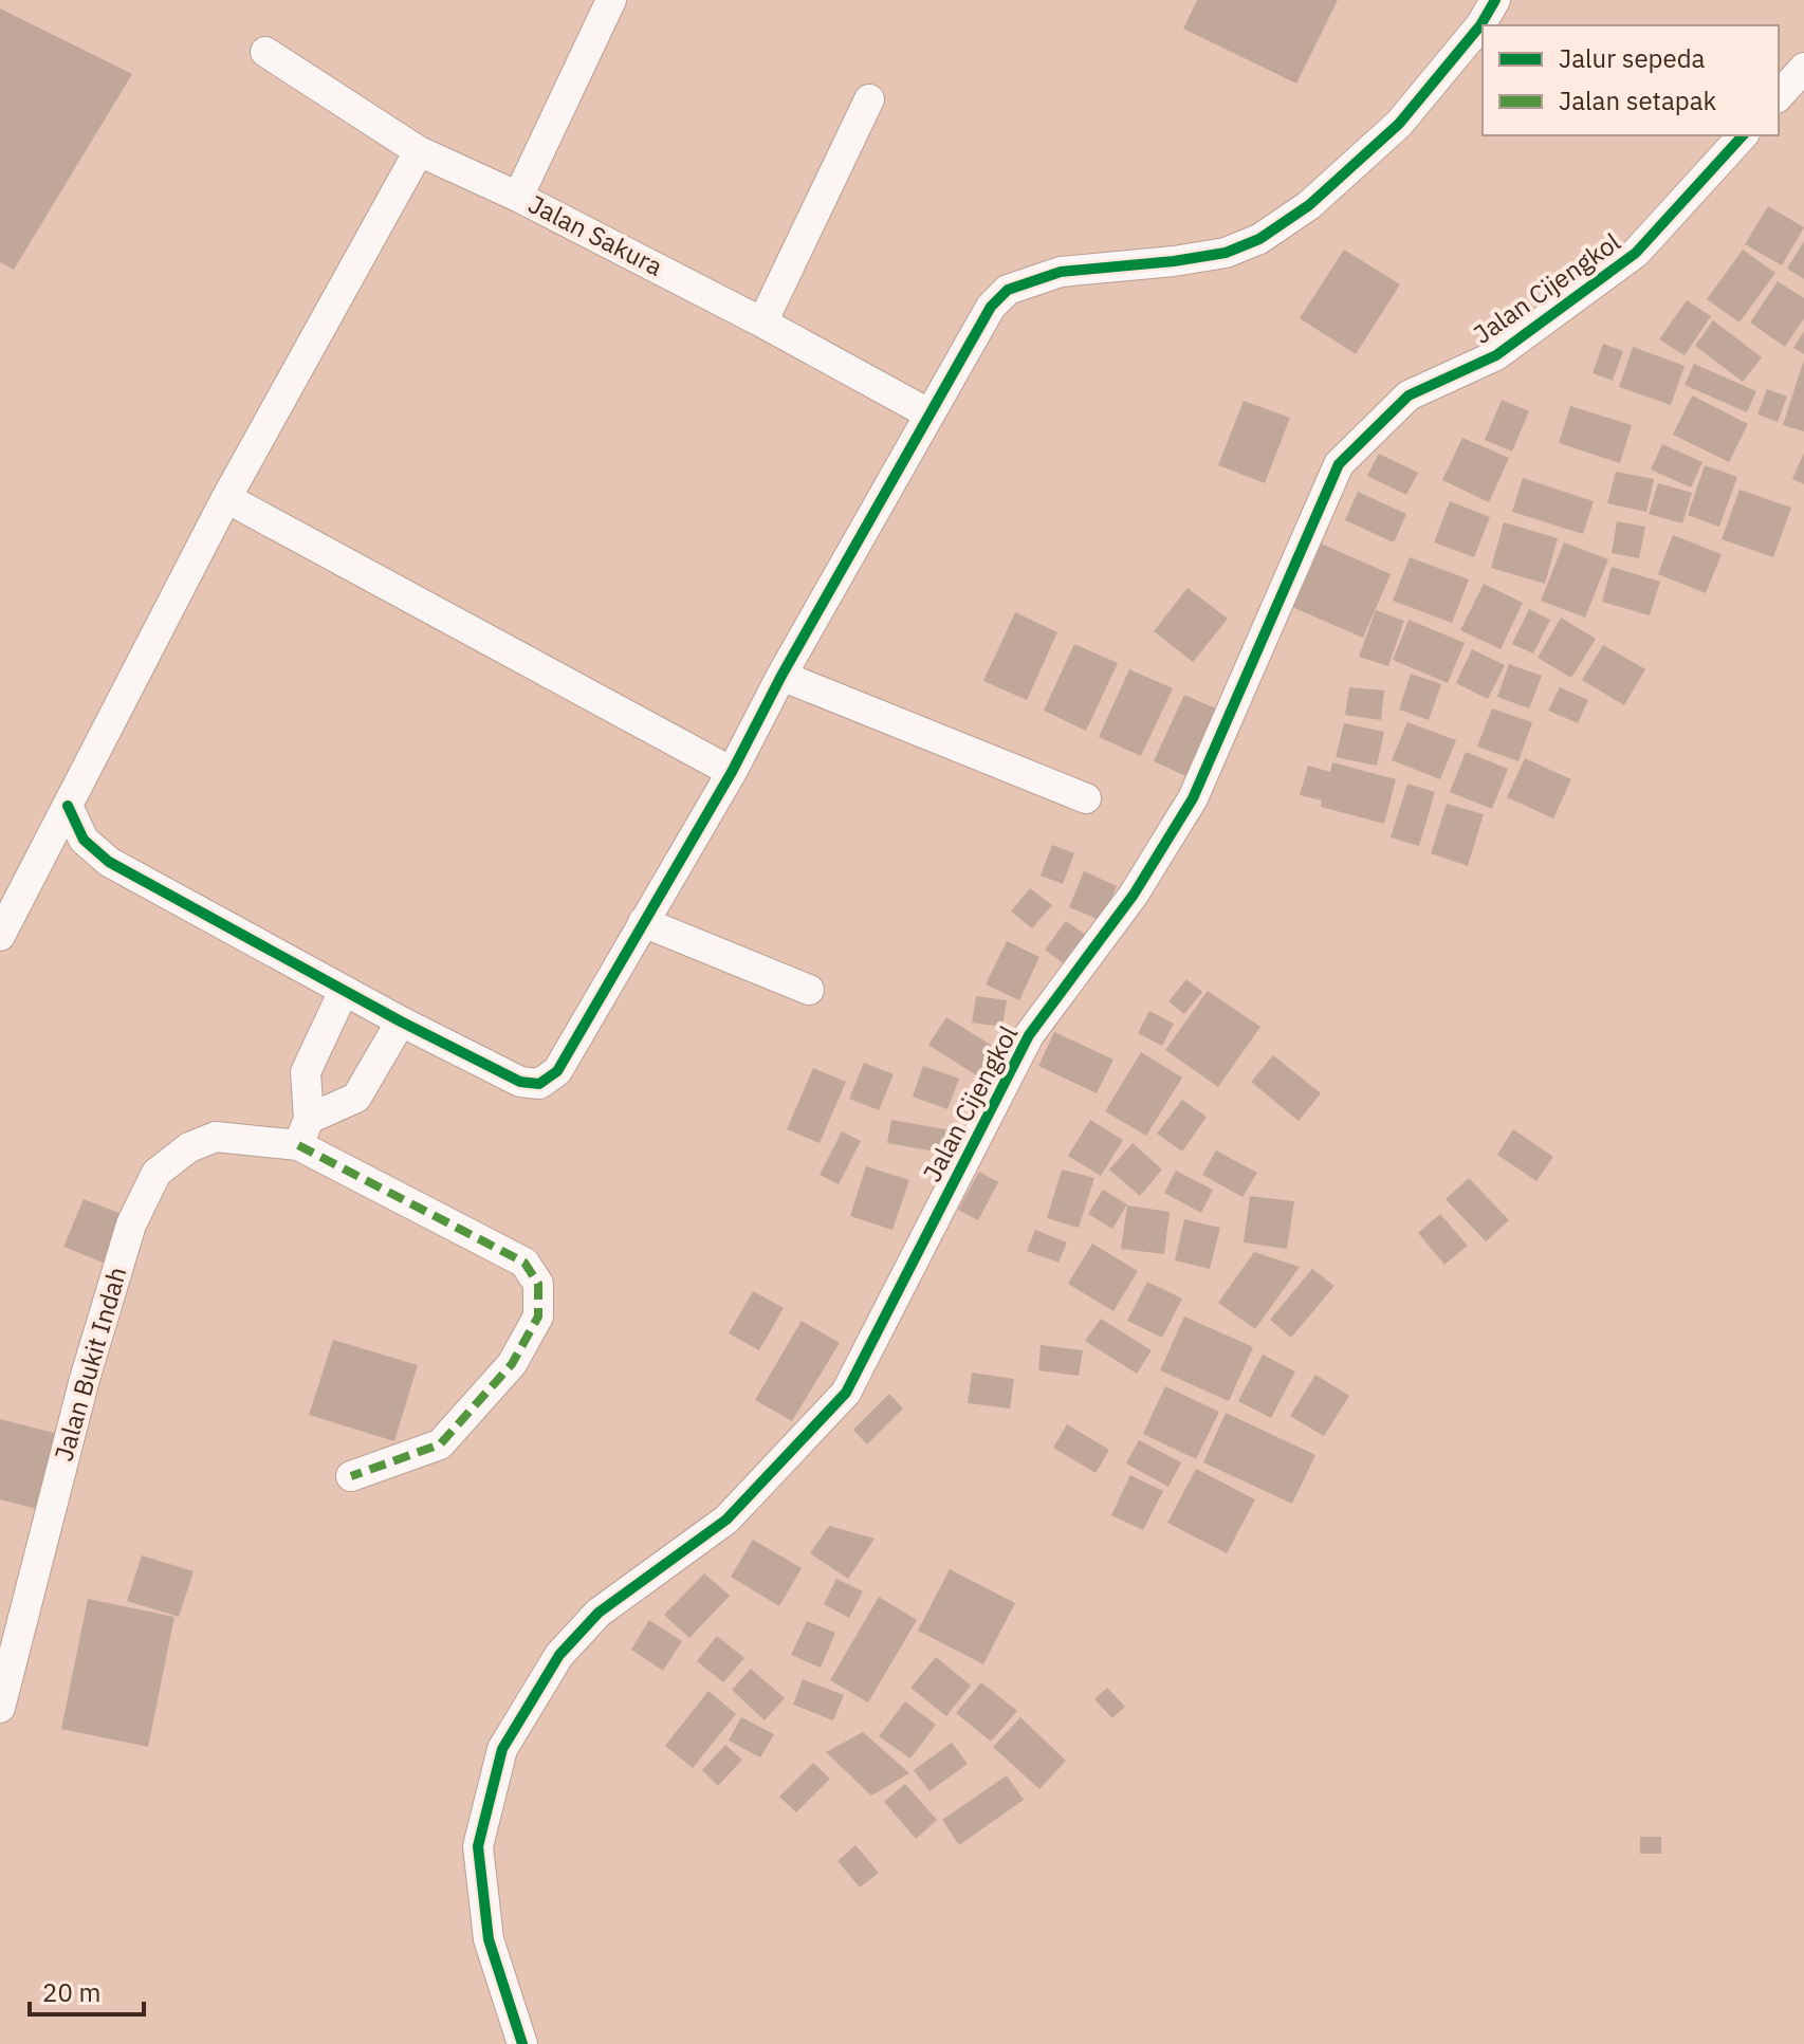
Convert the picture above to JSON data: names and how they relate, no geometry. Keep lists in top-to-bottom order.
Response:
{
  "streets": {
    "street": ["Jalan Sakura", "Jalan Cijengkol", "Jalan Bukit Indah"]
  },
  "legend": ["Jalur sepeda", "Jalan setapak"],
  "scale_bar": "20 m"
}
